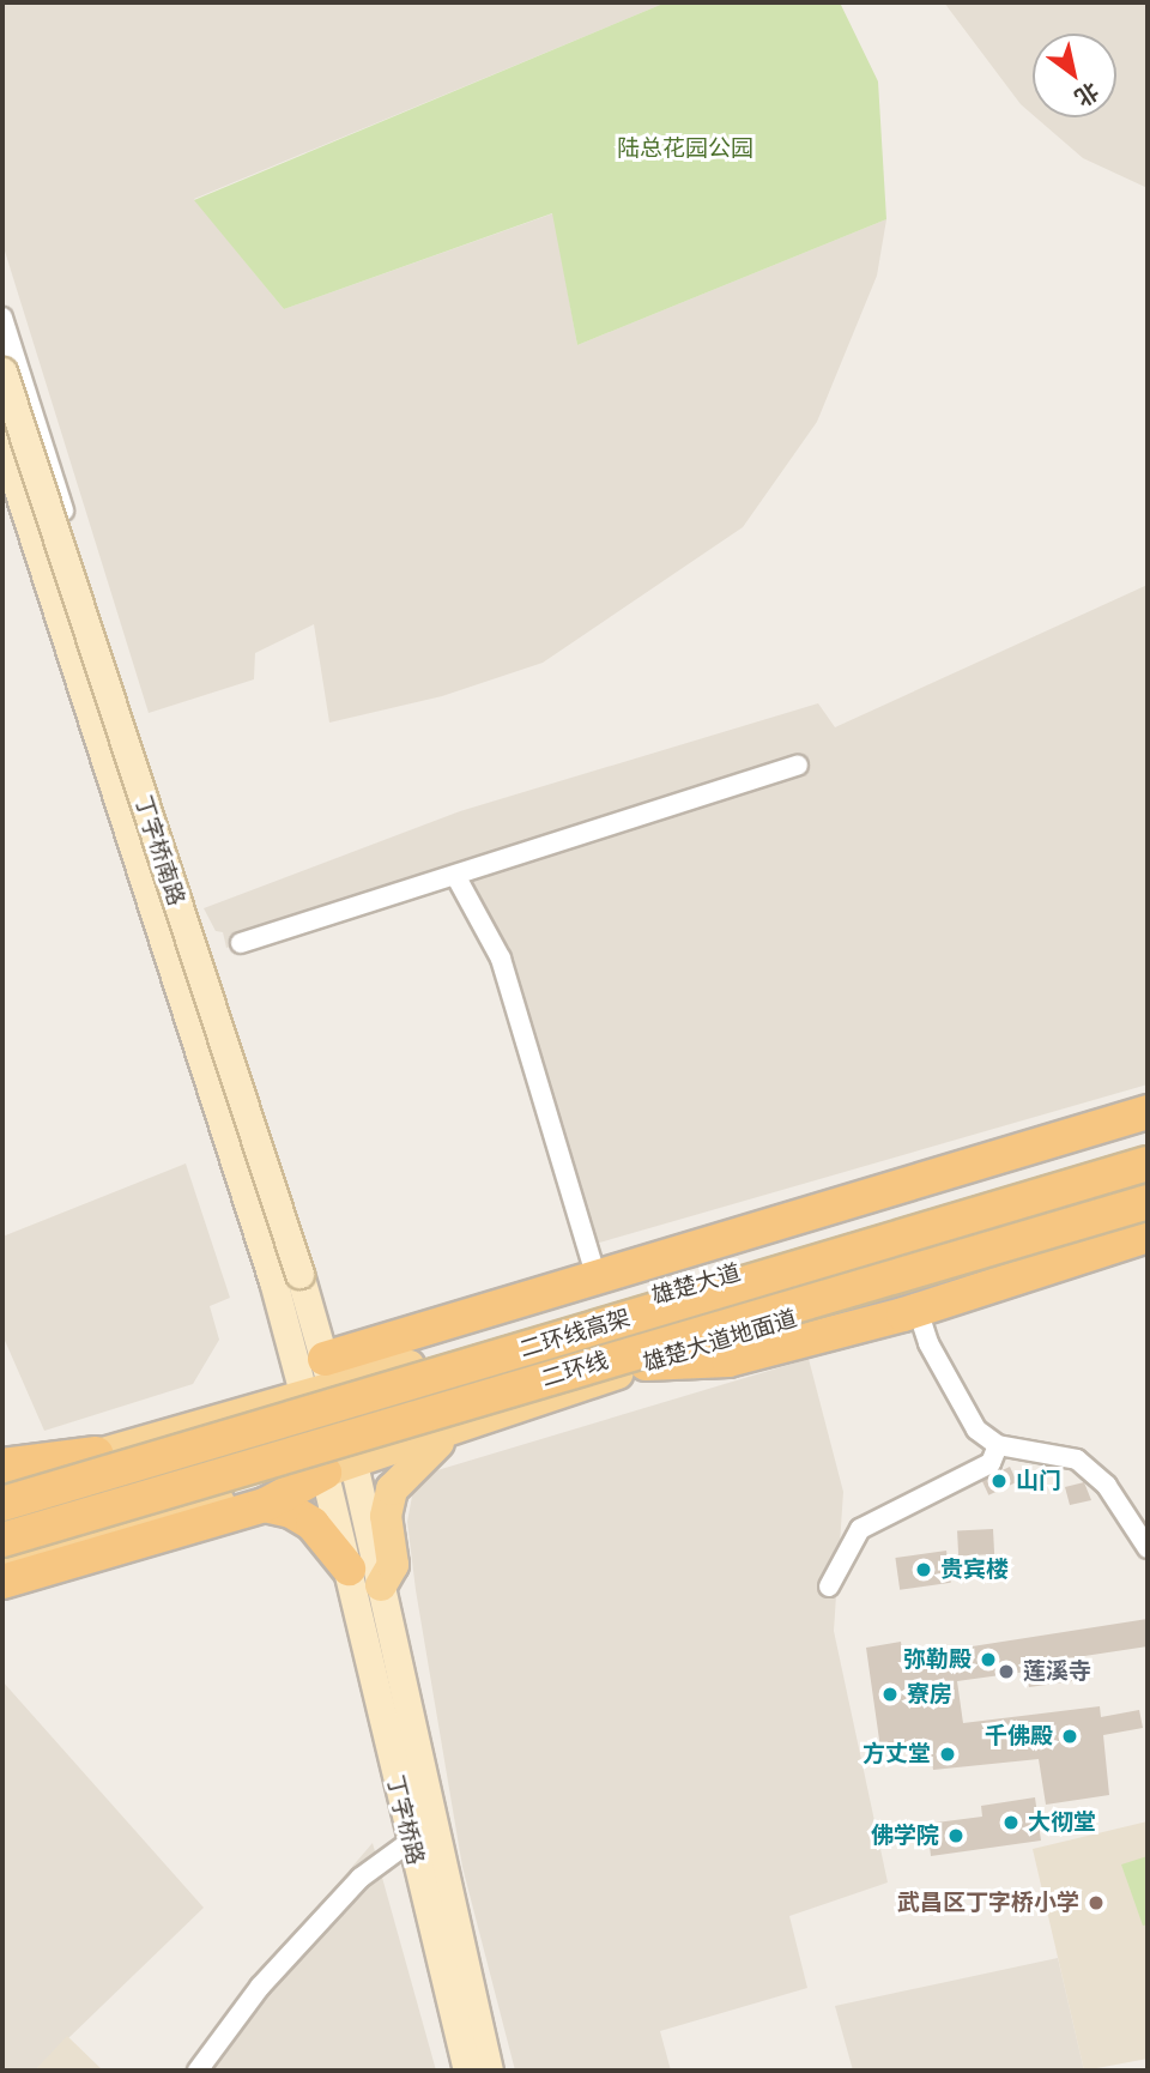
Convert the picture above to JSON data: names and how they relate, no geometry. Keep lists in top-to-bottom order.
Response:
{
  "streets": {
    "highway": ["二环线高架", "二环线"],
    "main road": [
      "丁字桥南路",
      "雄楚大道",
      "雄楚大道地面道",
      "丁字桥路"
    ]
  },
  "crossings": [
    ["丁字桥南路", "雄楚大道"],
    ["雄楚大道地面道", "丁字桥路"]
  ],
  "parks": ["陆总花园公园"],
  "places": [
    "山门",
    "贵宾楼",
    "弥勒殿",
    "莲溪寺",
    "寮房",
    "千佛殿",
    "方丈堂",
    "大彻堂",
    "佛学院",
    "武昌区丁字桥小学"
  ],
  "north": "bottom right"
}
